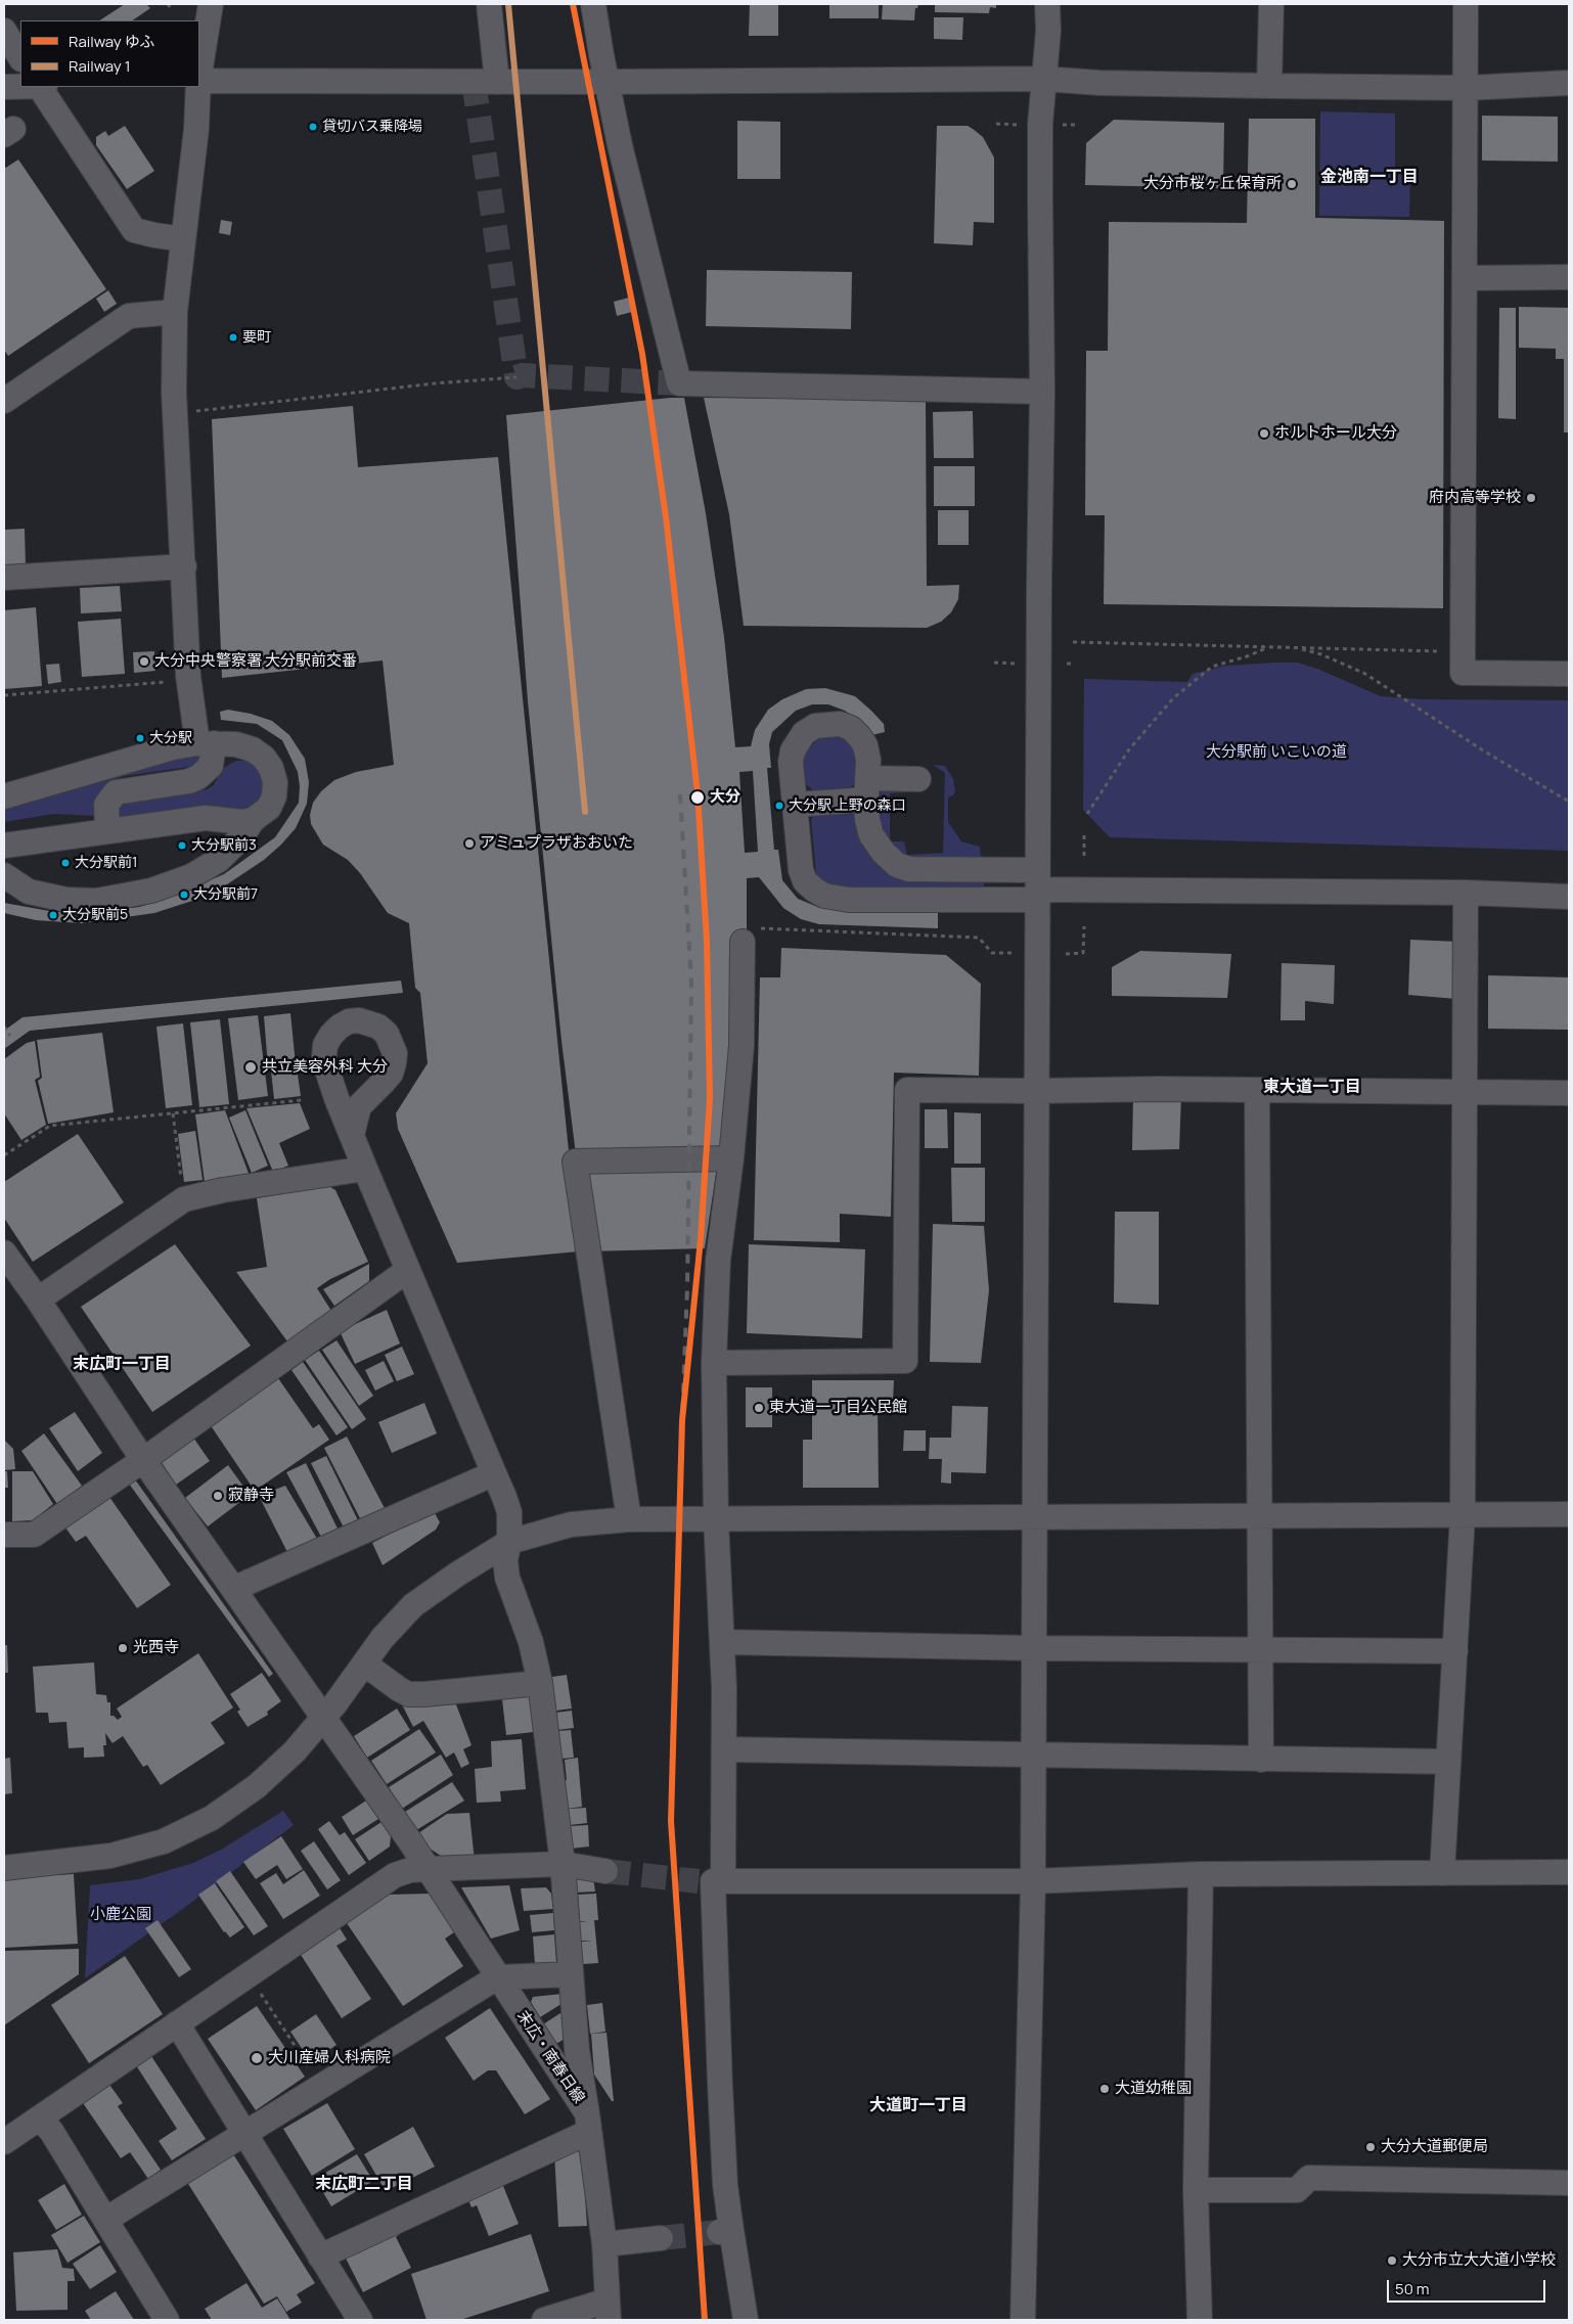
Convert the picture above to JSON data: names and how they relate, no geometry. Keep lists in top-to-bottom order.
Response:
{
  "streets": {
    "street": ["末広・南春日線"]
  },
  "districts": [
    "金池南一丁目",
    "東大道一丁目",
    "末広町一丁目",
    "大道町一丁目",
    "末広町二丁目"
  ],
  "parks": ["大分駅前 いこいの道", "小鹿公園"],
  "places": [
    "貸切バス乗降場",
    "大分市桜ヶ丘保育所",
    "要町",
    "ホルトホール大分",
    "府内高等学校",
    "大分中央警察署 大分駅前交番",
    "大分駅",
    "大分",
    "大分駅 上野の森口",
    "アミュプラザおおいた",
    "大分駅前3",
    "大分駅前1",
    "大分駅前7",
    "大分駅前5",
    "共立美容外科 大分",
    "東大道一丁目公民館",
    "寂静寺",
    "光西寺",
    "大川産婦人科病院",
    "大道幼稚園",
    "大分大道郵便局",
    "大分市立大大道小学校"
  ],
  "lines": ["rail line ゆふ", "rail line 1"],
  "legend": ["Railway ゆふ", "Railway 1"],
  "scale_bar": "50 m"
}
